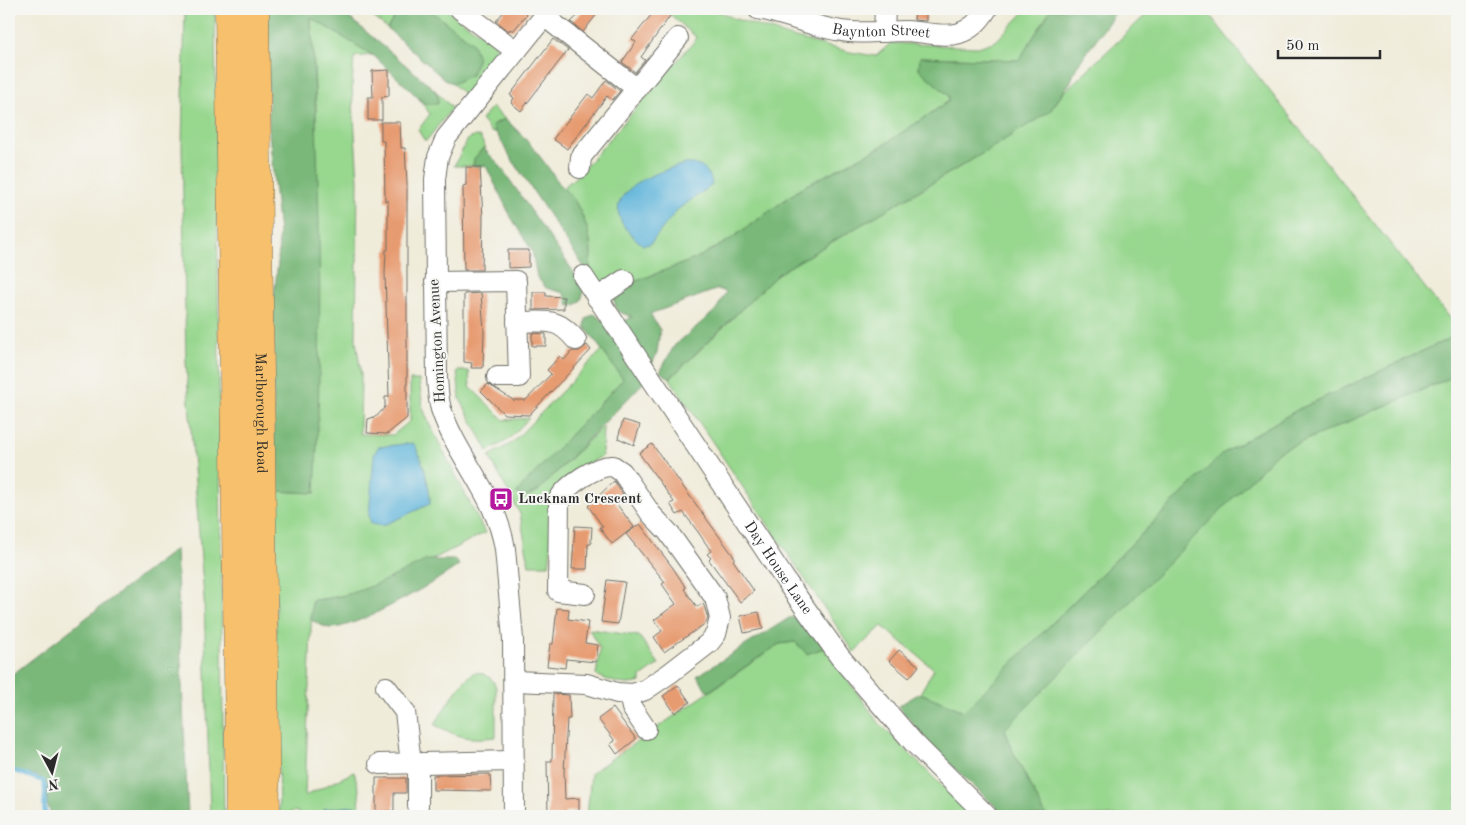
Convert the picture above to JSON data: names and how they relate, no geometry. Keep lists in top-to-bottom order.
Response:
{
  "streets": {
    "highway": ["Marlborough Road"],
    "street": ["Baynton Street", "Homington Avenue", "Day House Lane"]
  },
  "places": {
    "bus stop": ["Lucknam Crescent"]
  },
  "scale_bar": "50 m",
  "north": "bottom"
}
